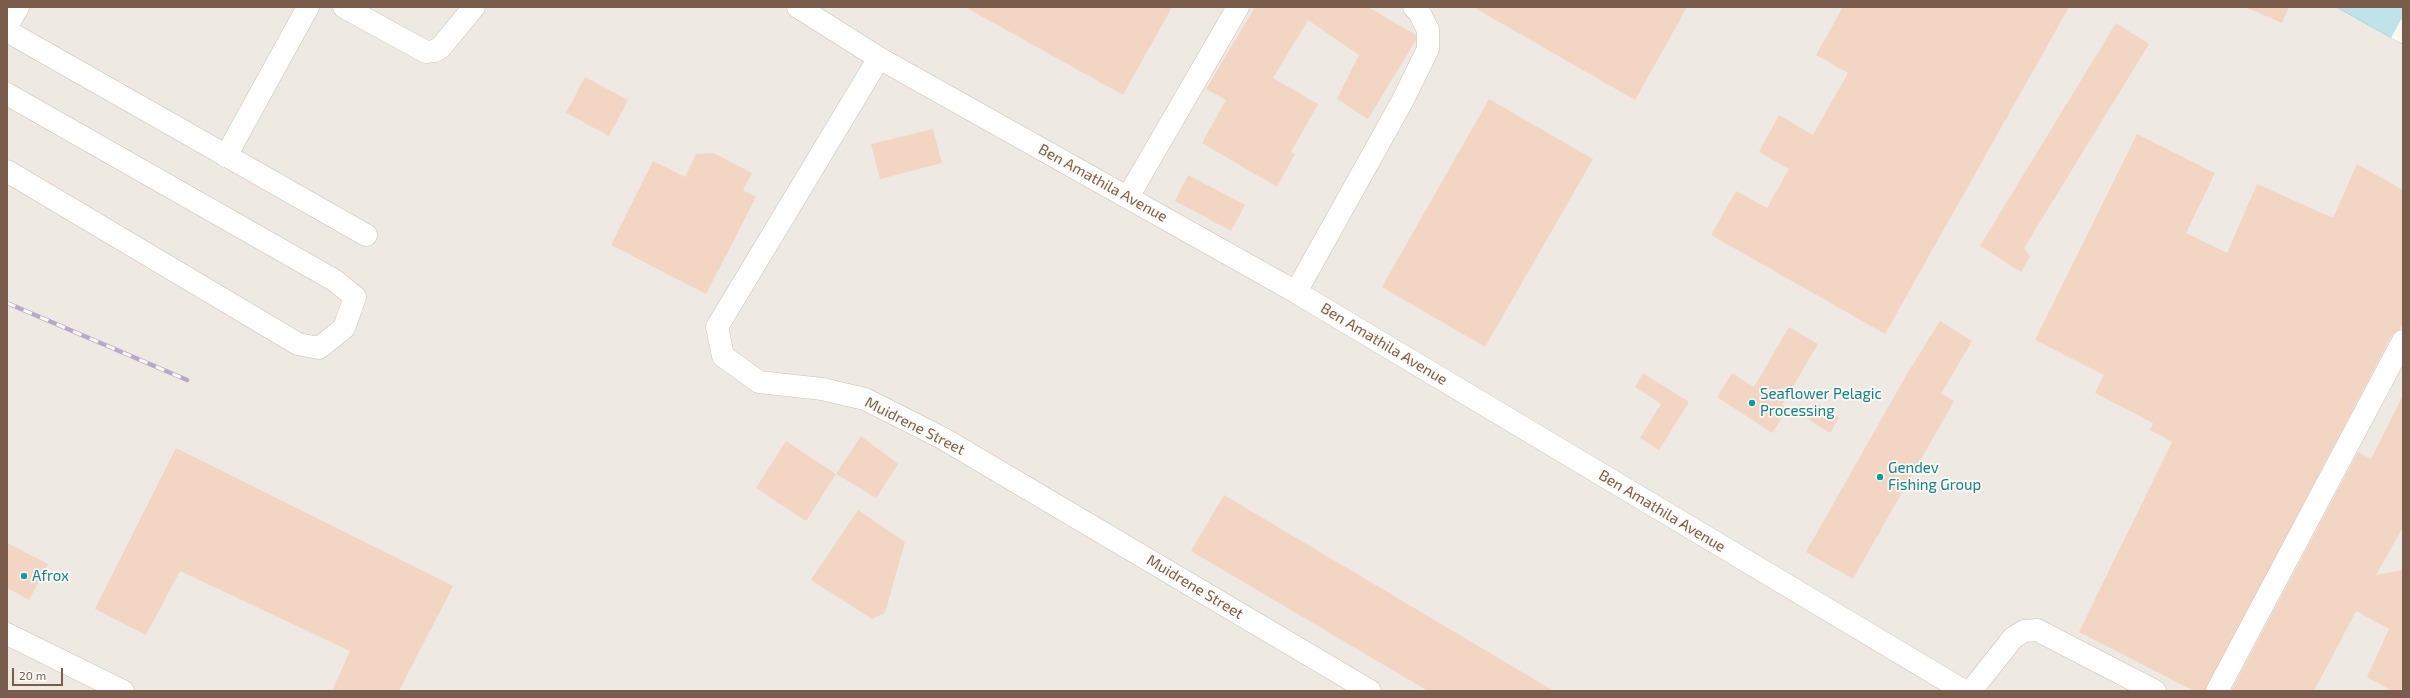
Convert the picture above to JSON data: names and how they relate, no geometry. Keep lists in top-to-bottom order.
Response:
{
  "streets": {
    "street": ["Ben Amathila Avenue", "Muidrene Street"]
  },
  "crossings": [
    ["Ben Amathila Avenue", "Muidrene Street"]
  ],
  "places": ["Seaflower Pelagic Processing", "Gendev Fishing Group", "Afrox"],
  "scale_bar": "20 m"
}
